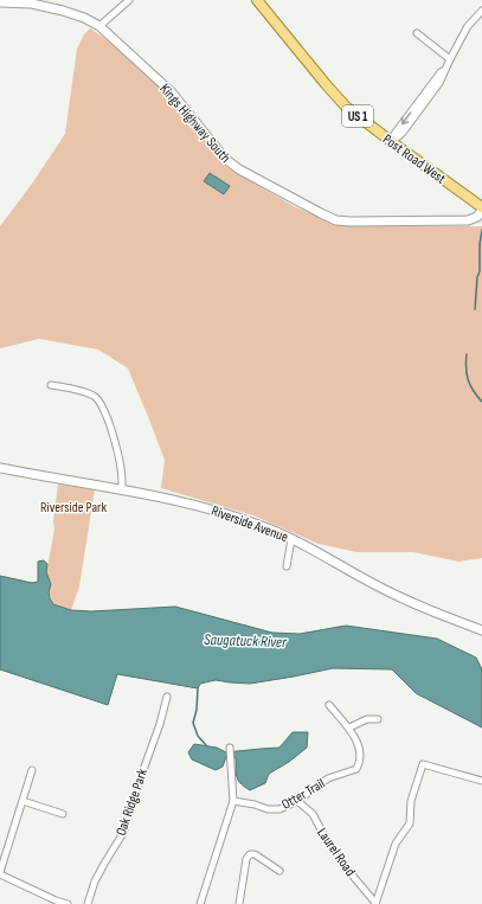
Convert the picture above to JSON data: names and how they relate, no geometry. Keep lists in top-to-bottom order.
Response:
{
  "streets": {
    "main road": ["US 1", "Post Road West"],
    "street": [
      "Kings Highway South",
      "Riverside Avenue",
      "Otter Trail",
      "Oak Ridge Park",
      "Laurel Road"
    ]
  },
  "crossings": [
    ["Kings Highway South", "Post Road West"],
    ["Otter Trail", "Laurel Road"]
  ],
  "water": ["Saugatuck River"],
  "parks": ["Riverside Park"]
}
